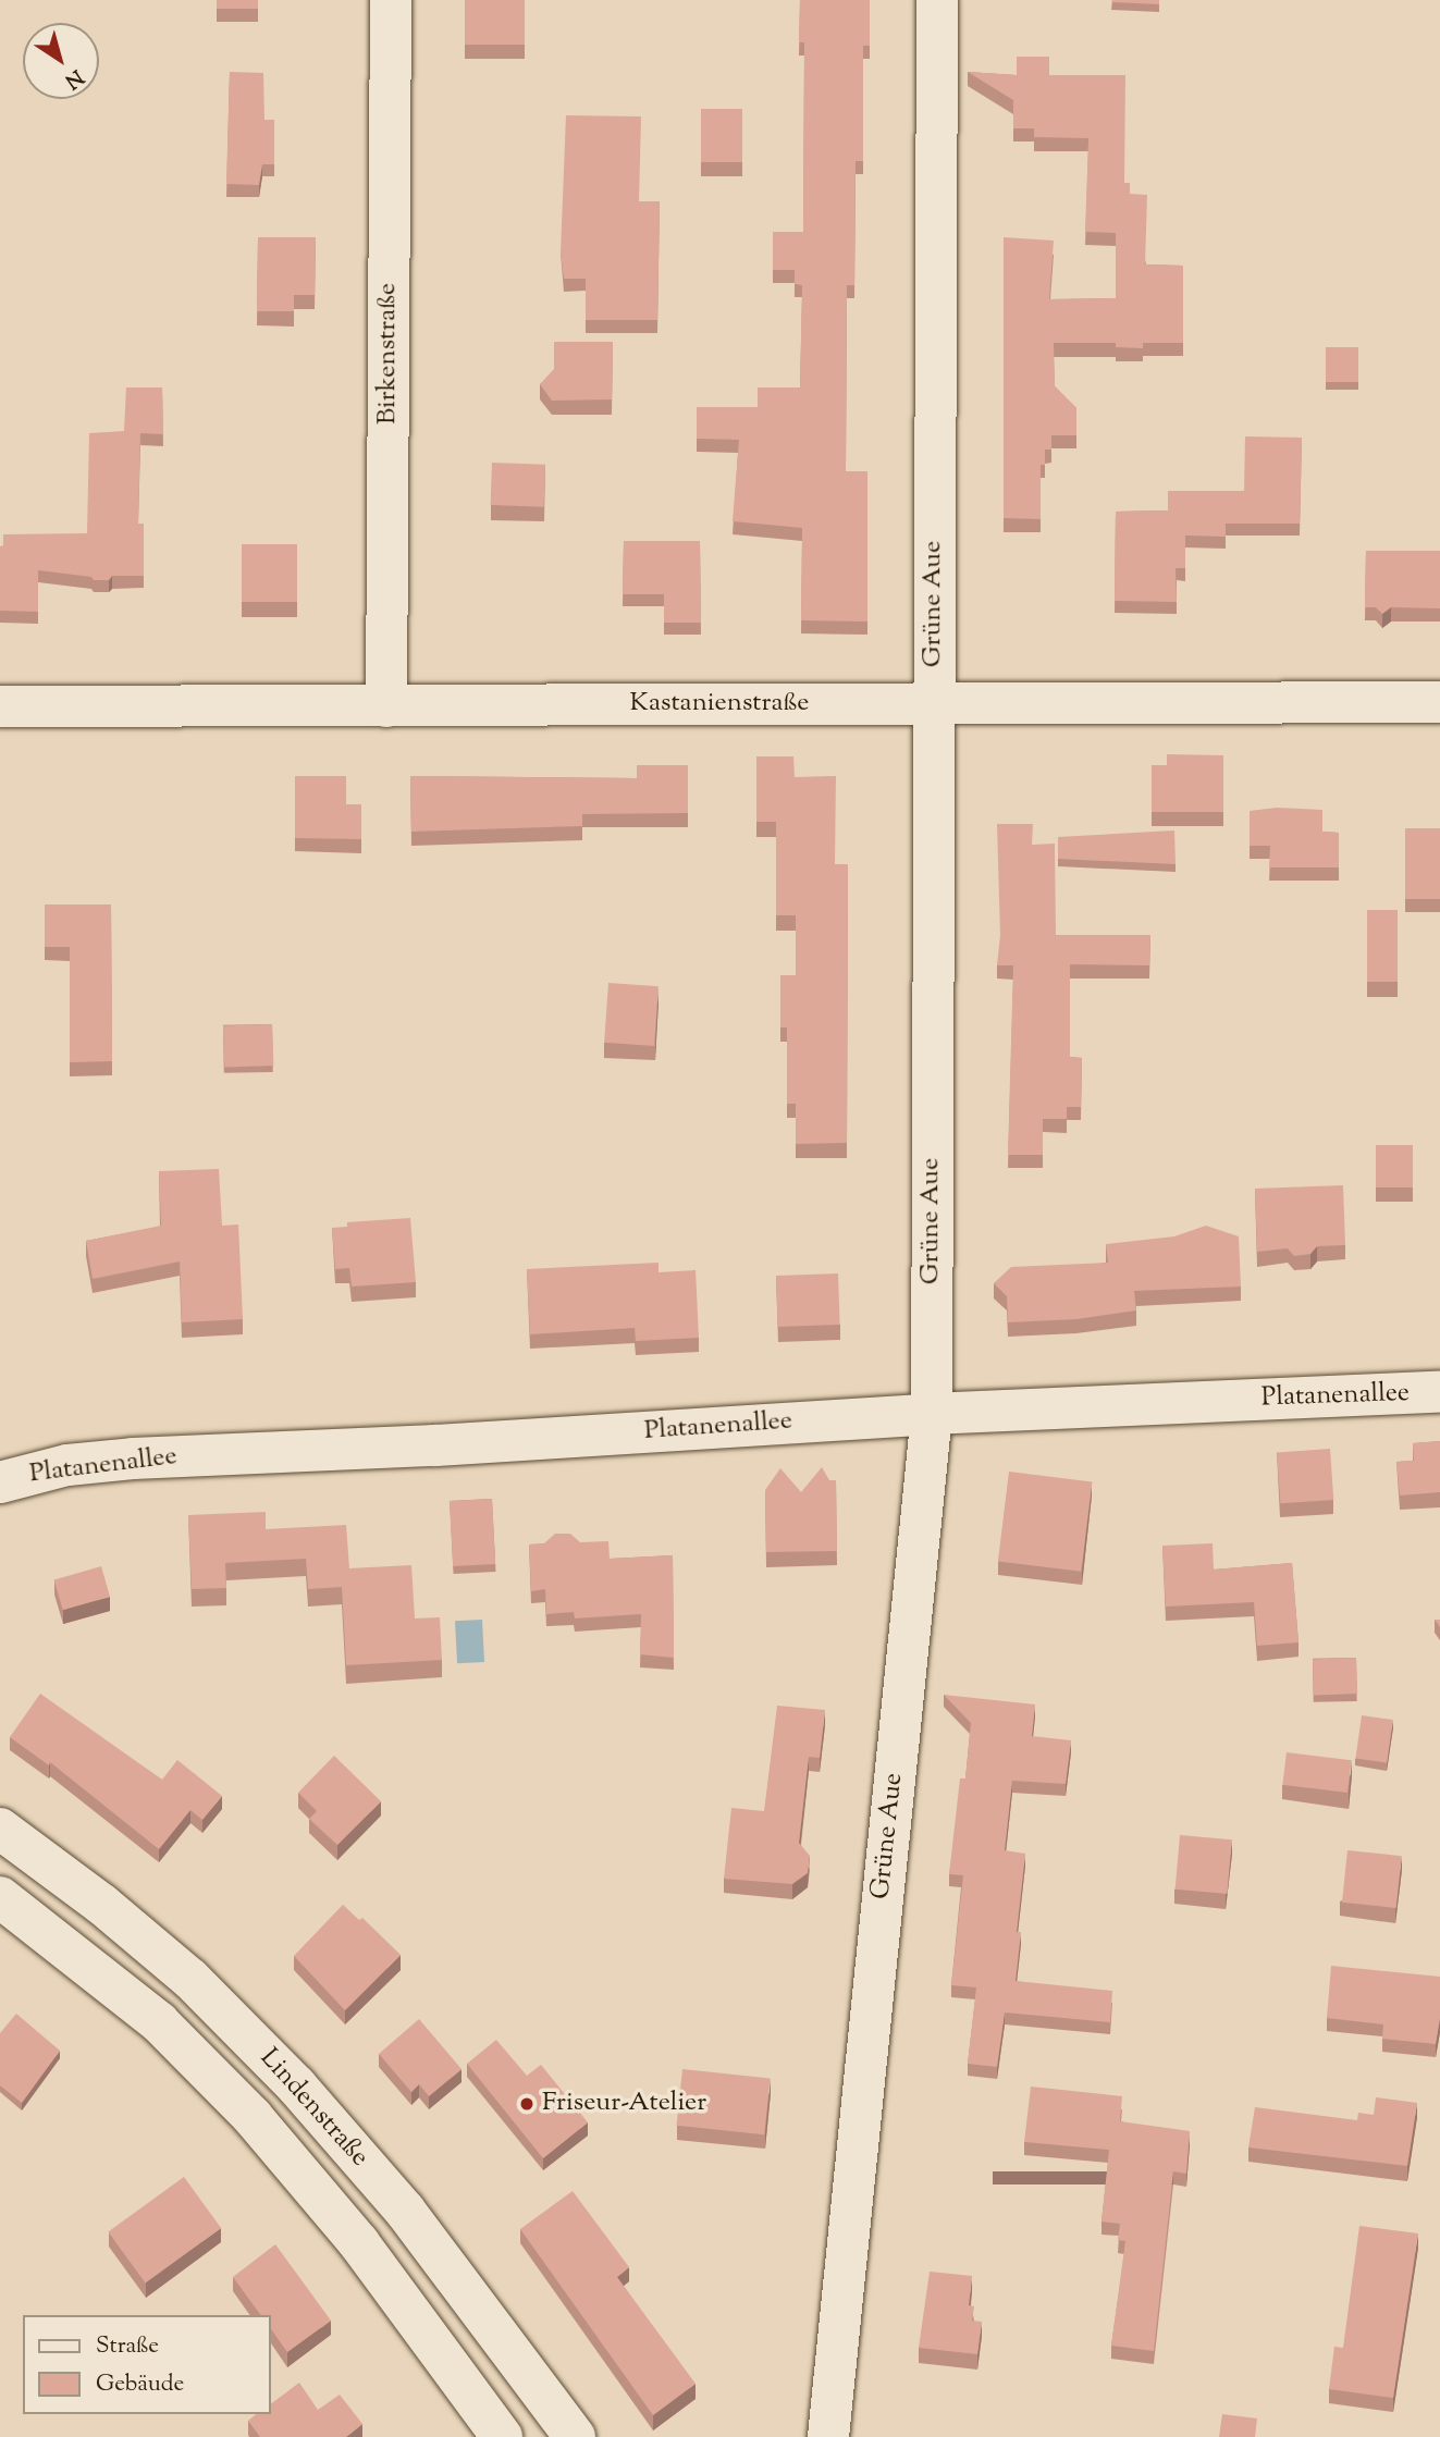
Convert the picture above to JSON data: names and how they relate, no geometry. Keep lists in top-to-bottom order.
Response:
{
  "streets": {
    "street": [
      "Birkenstraße",
      "Grüne Aue",
      "Kastanienstraße",
      "Platanenallee",
      "Lindenstraße"
    ]
  },
  "crossings": [
    ["Birkenstraße", "Kastanienstraße"],
    ["Grüne Aue", "Kastanienstraße"],
    ["Grüne Aue", "Platanenallee"]
  ],
  "places": ["Friseur-Atelier"],
  "legend": ["Straße", "Gebäude"],
  "north": "bottom right"
}
